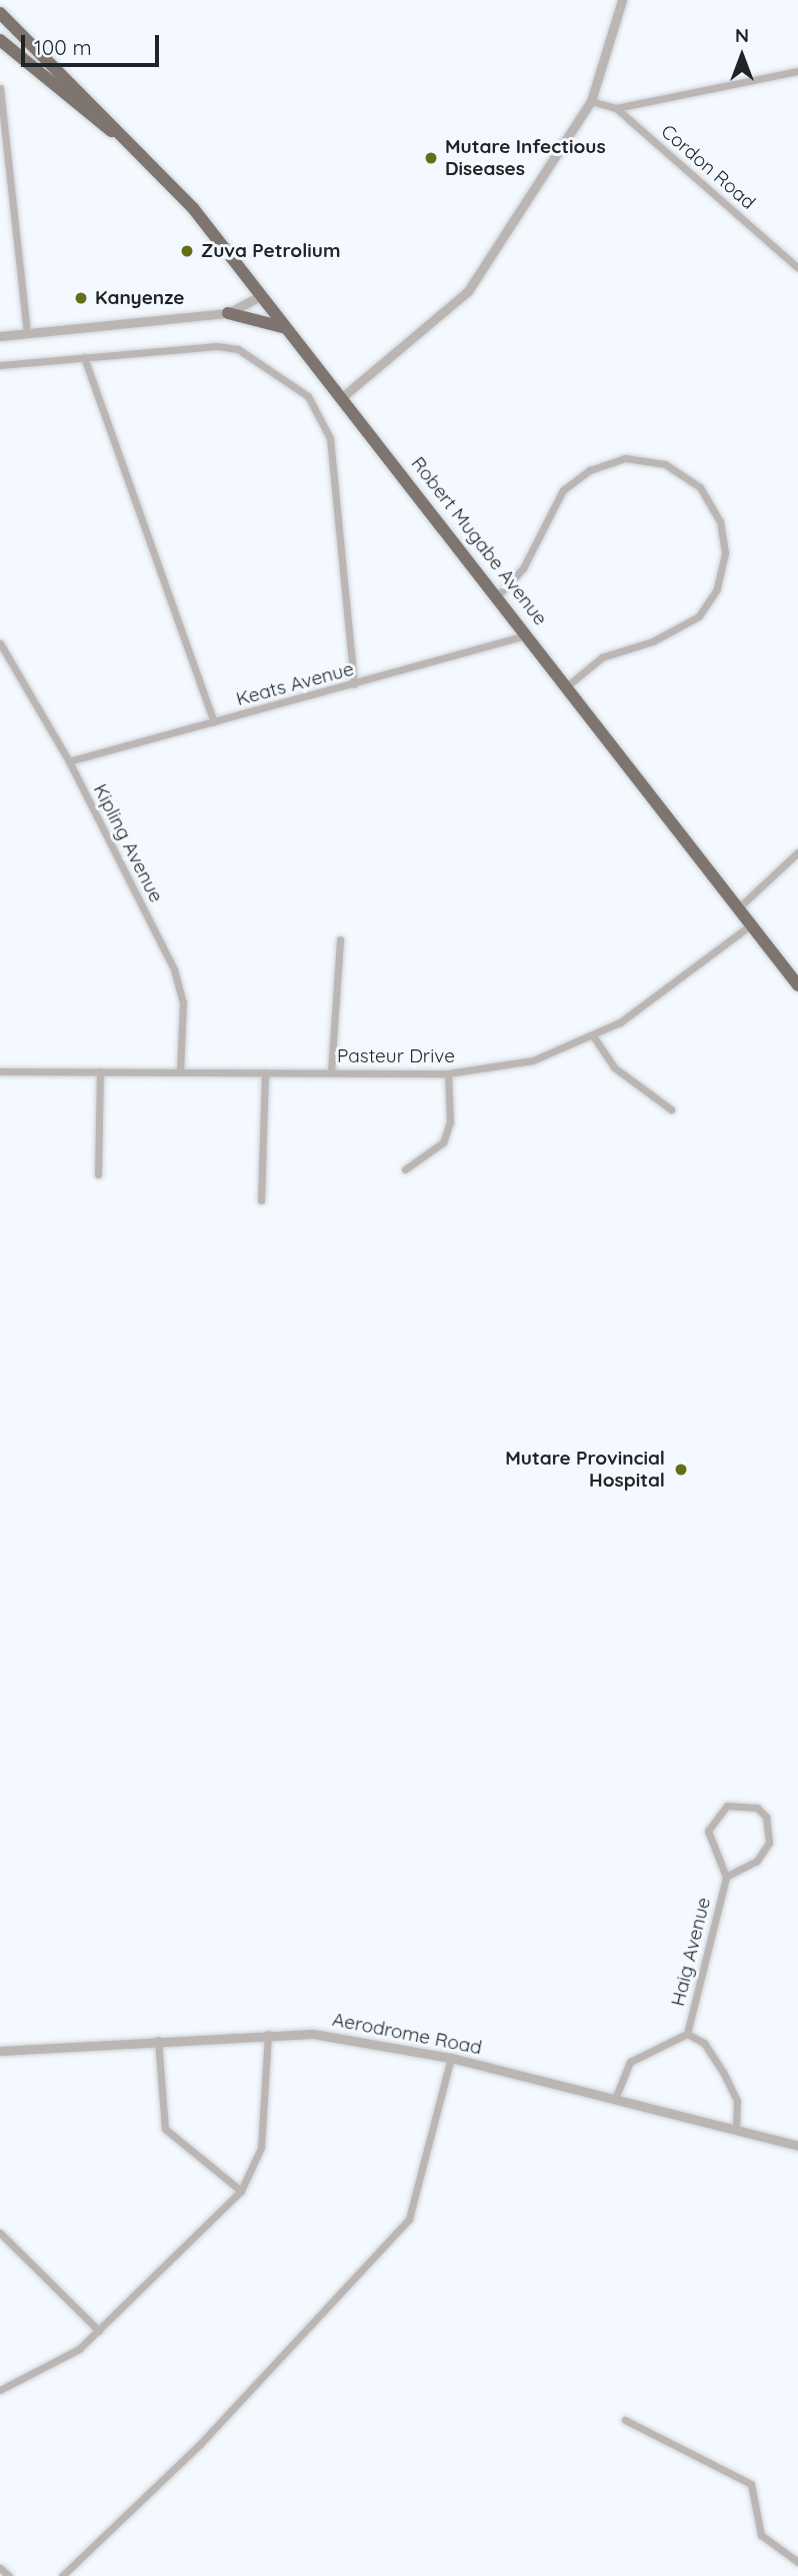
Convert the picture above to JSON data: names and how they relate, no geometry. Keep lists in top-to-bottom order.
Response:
{
  "streets": {
    "highway": ["Robert Mugabe Avenue"],
    "street": [
      "Cordon Road",
      "Keats Avenue",
      "Kipling Avenue",
      "Pasteur Drive",
      "Haig Avenue",
      "Aerodrome Road"
    ]
  },
  "crossings": [
    ["Robert Mugabe Avenue", "Keats Avenue"],
    ["Robert Mugabe Avenue", "Pasteur Drive"],
    ["Keats Avenue", "Kipling Avenue"],
    ["Kipling Avenue", "Pasteur Drive"]
  ],
  "places": [
    "Mutare Infectious Diseases",
    "Zuva Petrolium",
    "Kanyenze",
    "Mutare Provincial Hospital"
  ],
  "scale_bar": "100 m",
  "north": "top"
}
